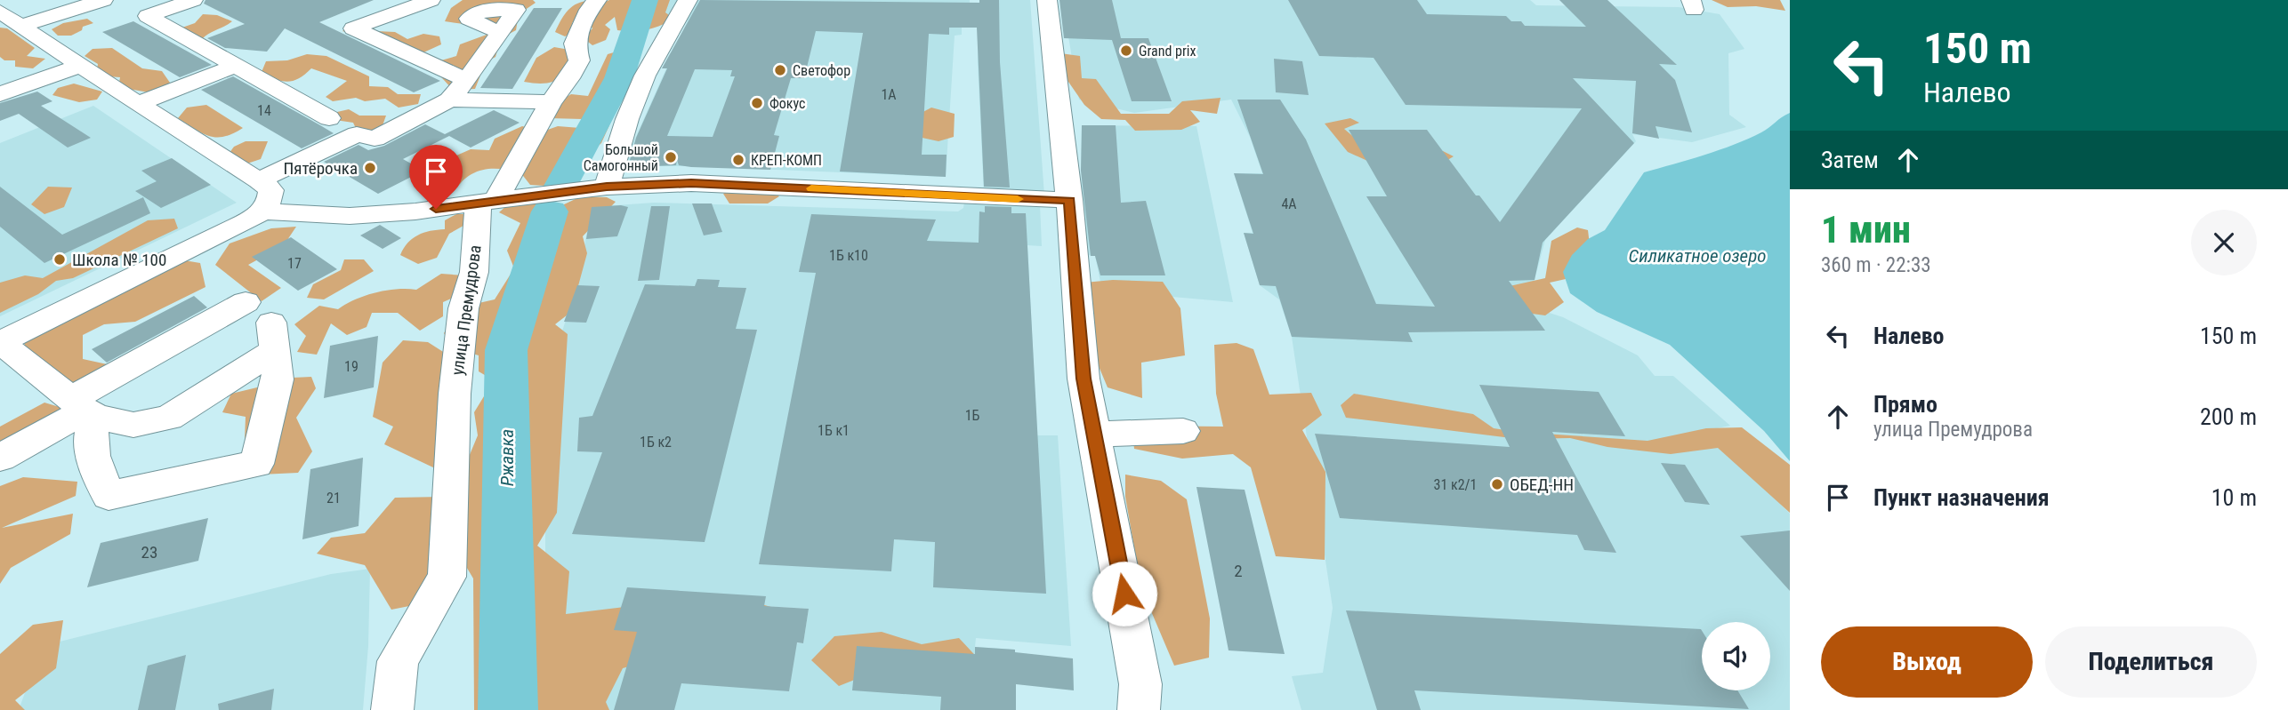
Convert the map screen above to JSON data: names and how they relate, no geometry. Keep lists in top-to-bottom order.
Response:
{
  "streets": {
    "street": ["улица Премудрова"]
  },
  "water": ["Силикатное озеро", "Ржавка"],
  "places": [
    "Grand prix",
    "Светофор",
    "Фокус",
    "Большой Самогонный",
    "КРЕП-КОМП",
    "Пятёрочка",
    "Школа № 100",
    "ОБЕД-НН"
  ],
  "house_numbers": [
    "1А",
    "14",
    "4А",
    "1Б к10",
    "17",
    "19",
    "1Б",
    "1Б к1",
    "1Б к2",
    "31 к2/1",
    "21",
    "23",
    "2"
  ],
  "page": {
    "turn": ["150 m", "Налево"],
    "then": "Затем",
    "heading": ["1 мин", "360 m · 22:33"],
    "list": [
      {
        "name": "Налево",
        "value": "150 m"
      },
      {
        "name": "Прямо",
        "note": "улица Премудрова",
        "value": "200 m"
      },
      {
        "name": "Пункт назначения",
        "value": "10 m"
      }
    ],
    "buttons": ["Выход", "Поделиться"]
  }
}
